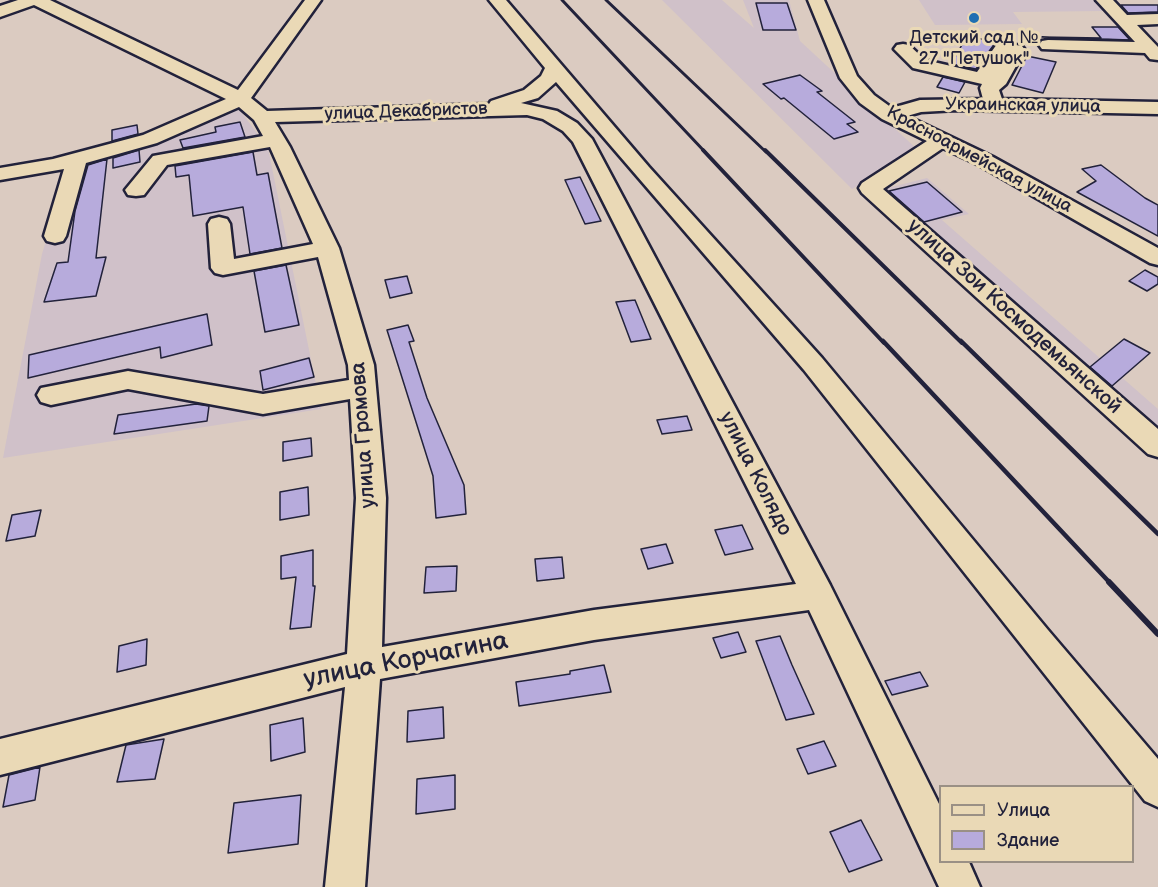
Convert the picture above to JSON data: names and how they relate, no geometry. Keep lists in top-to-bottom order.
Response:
{
  "streets": {
    "street": [
      "Украинская улица",
      "улица Декабристов",
      "Красноармейская улица",
      "улица Зои Космодемьянской",
      "улица Громова",
      "улица Колядо",
      "улица Корчагина"
    ]
  },
  "crossings": [
    ["Украинская улица", "Красноармейская улица"],
    ["улица Декабристов", "улица Громова"],
    ["улица Декабристов", "улица Колядо"],
    ["Красноармейская улица", "улица Зои Космодемьянской"],
    ["улица Громова", "улица Корчагина"],
    ["улица Колядо", "улица Корчагина"]
  ],
  "places": ["Детский сад № 27 \"Петушок\""],
  "legend": ["Улица", "Здание"]
}
